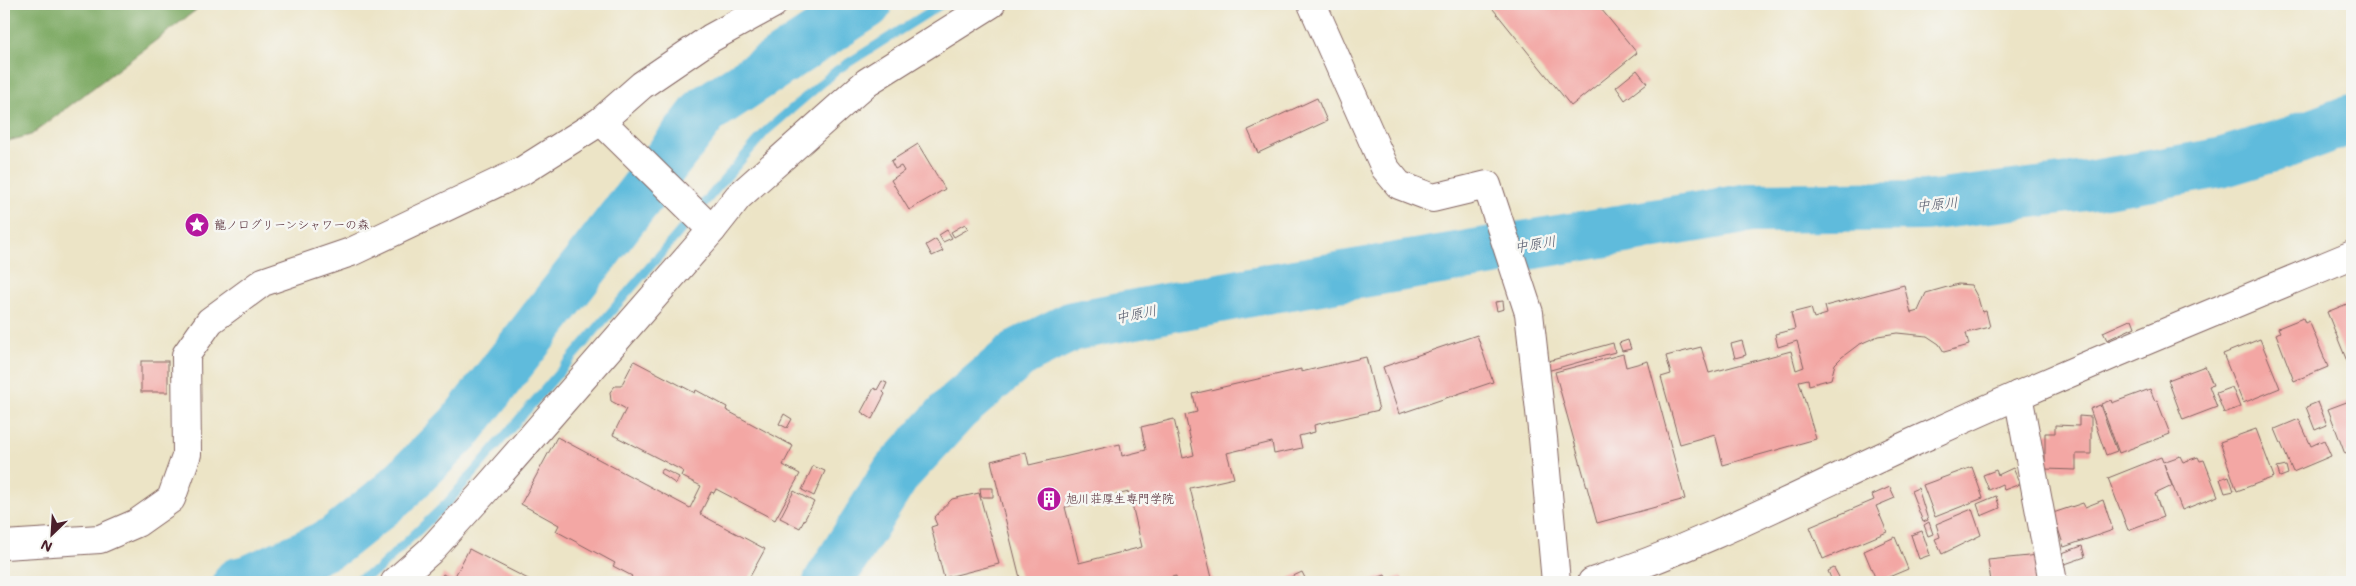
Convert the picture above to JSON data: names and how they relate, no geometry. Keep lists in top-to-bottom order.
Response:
{
  "water": ["中原川"],
  "places": {
    "place": ["龍ノ口グリーンシャワーの森"],
    "building": ["旭川荘厚生専門学院"]
  },
  "north": "bottom left"
}
